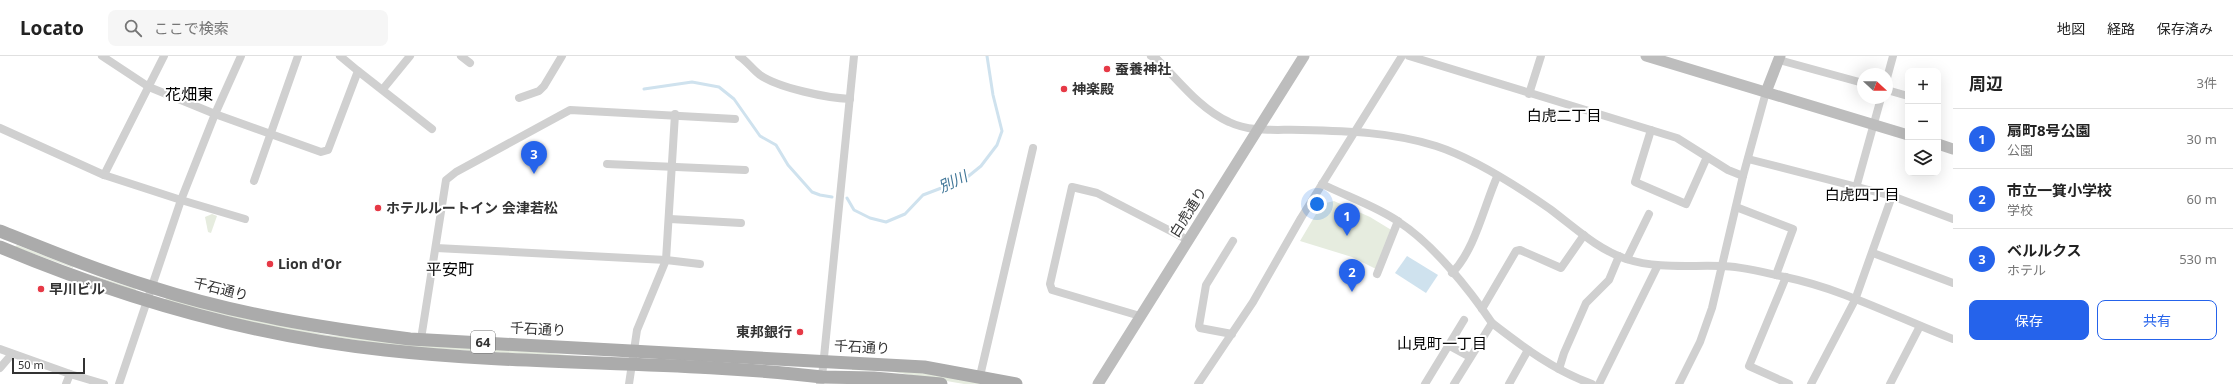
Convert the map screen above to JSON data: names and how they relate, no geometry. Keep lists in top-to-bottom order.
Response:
{
  "streets": {
    "main road": ["千石通り", "64"],
    "street": ["白虎通り"]
  },
  "districts": [
    "花畑東",
    "白虎二丁目",
    "白虎四丁目",
    "平安町",
    "山見町一丁目"
  ],
  "water": ["別川"],
  "places": [
    "蚕養神社",
    "神楽殿",
    "ホテルルートイン 会津若松",
    "Lion d'Or",
    "早川ビル",
    "東邦銀行"
  ],
  "scale_bar": "50 m",
  "north": "right",
  "page": {
    "header": "Locato",
    "search": "ここで検索",
    "nav": ["地図", "経路", "保存済み"],
    "heading": ["周辺", "3件"],
    "map_buttons": ["+", "−"],
    "list": [
      {
        "mark": "1",
        "name": "扇町8号公園",
        "note": "公園",
        "value": "30 m"
      },
      {
        "mark": "2",
        "name": "市立一箕小学校",
        "note": "学校",
        "value": "60 m"
      },
      {
        "mark": "3",
        "name": "ベルルクス",
        "note": "ホテル",
        "value": "530 m"
      }
    ],
    "pins": ["3", "1", "2"],
    "buttons": ["保存", "共有"],
    "scale": "50 m"
  }
}
